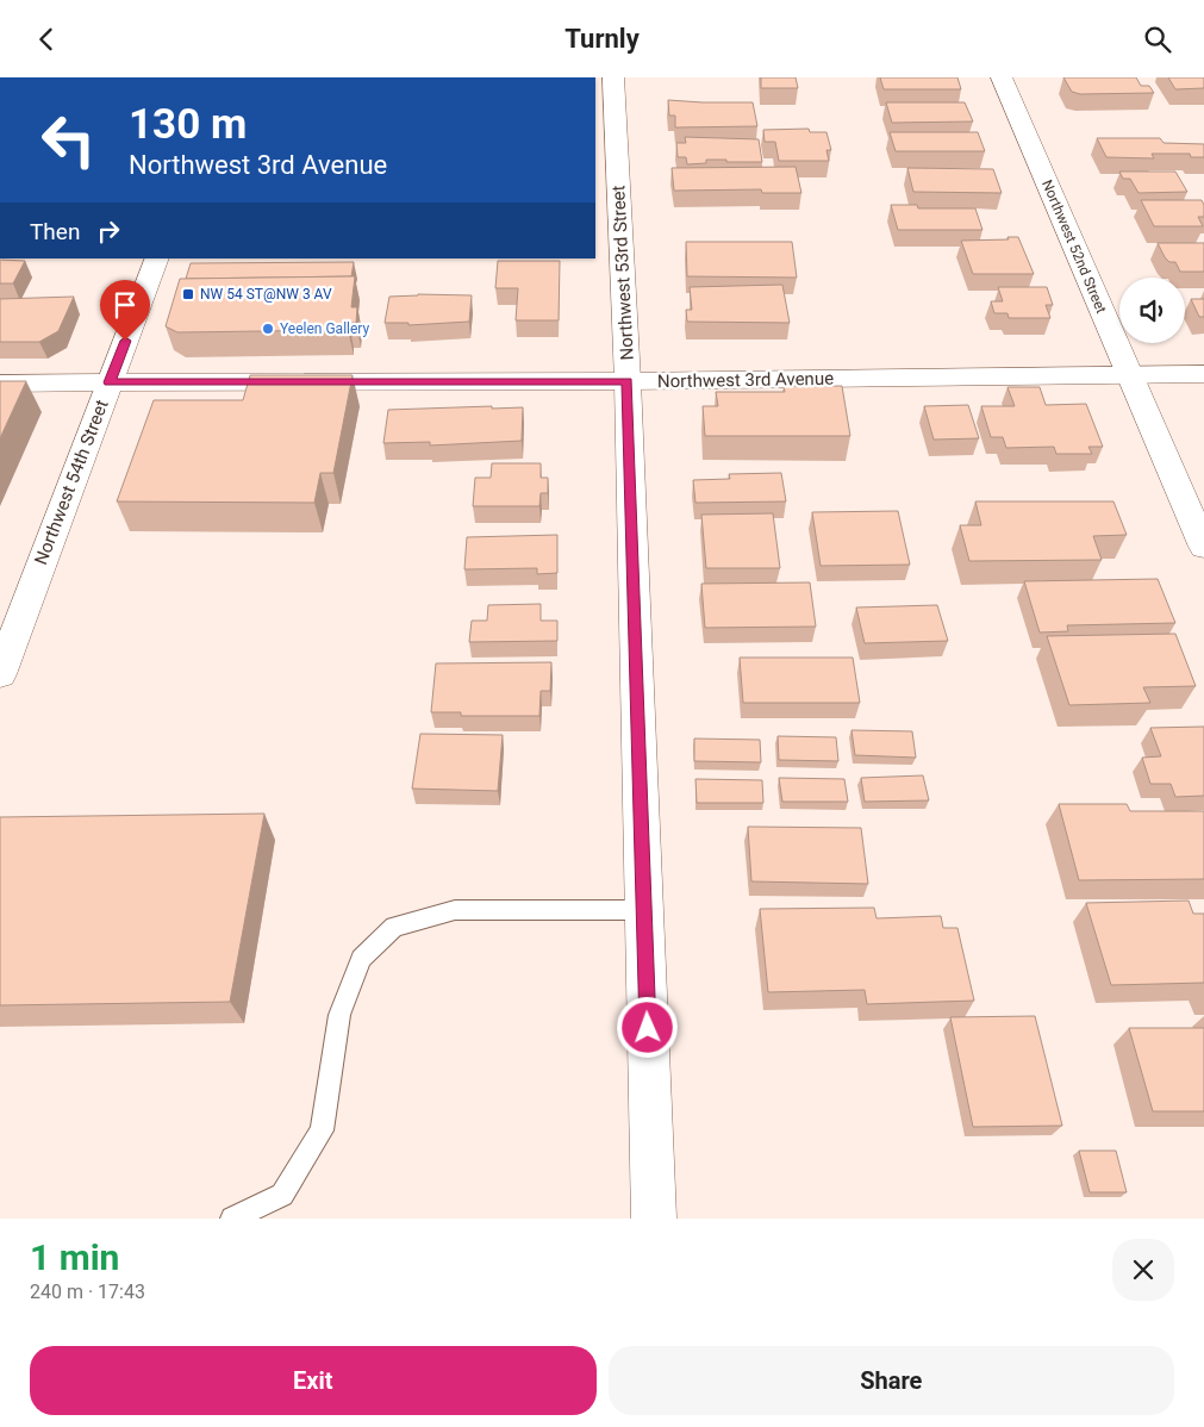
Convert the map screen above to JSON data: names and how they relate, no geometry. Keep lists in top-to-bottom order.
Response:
{
  "streets": {
    "street": [
      "Northwest 52nd Street",
      "Northwest 53rd Street",
      "Northwest 3rd Avenue",
      "Northwest 54th Street"
    ]
  },
  "crossings": [
    ["Northwest 52nd Street", "Northwest 3rd Avenue"],
    ["Northwest 53rd Street", "Northwest 3rd Avenue"],
    ["Northwest 3rd Avenue", "Northwest 54th Street"]
  ],
  "places": {
    "transit": ["NW 54 ST@NW 3 AV"],
    "other": ["Yeelen Gallery"]
  },
  "page": {
    "header": "Turnly",
    "turn": ["130 m", "Northwest 3rd Avenue"],
    "then": "Then",
    "heading": ["1 min", "240 m · 17:43"],
    "buttons": ["Exit", "Share"]
  }
}
